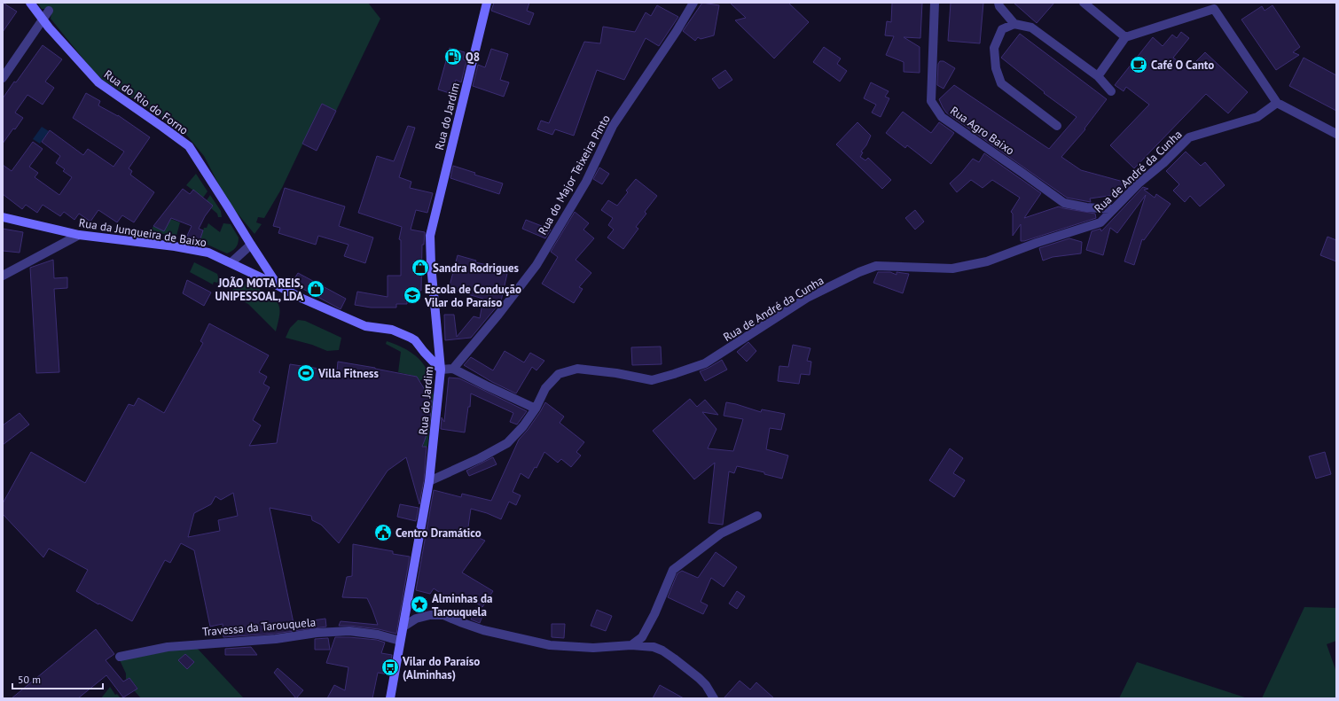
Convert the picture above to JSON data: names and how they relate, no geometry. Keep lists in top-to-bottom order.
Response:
{
  "streets": {
    "street": [
      "Rua do Rio do Forno",
      "Rua do Jardim",
      "Rua Agro Baixo",
      "Rua de André da Cunha",
      "Rua do Major Teixeira Pinto",
      "Rua da Junqueira de Baixo",
      "Travessa da Tarouquela"
    ]
  },
  "crossings": [
    ["Rua do Rio do Forno", "Rua da Junqueira de Baixo"],
    ["Rua do Jardim", "Rua de André da Cunha"],
    ["Rua do Jardim", "Rua da Junqueira de Baixo"],
    ["Rua do Jardim", "Travessa da Tarouquela"],
    ["Rua Agro Baixo", "Rua de André da Cunha"]
  ],
  "places": {
    "fuel station": ["Q8"],
    "cafe": ["Café O Canto"],
    "shop": ["Sandra Rodrigues", "JOÃO MOTA REIS, UNIPESSOAL, LDA"],
    "school or university": ["Escola de Condução Vilar do Paraíso"],
    "sports": ["Villa Fitness"],
    "public building": ["Centro Dramático"],
    "place": ["Alminhas da Tarouquela"],
    "bus stop": ["Vilar do Paraíso (Alminhas)"]
  },
  "scale_bar": "50 m"
}
